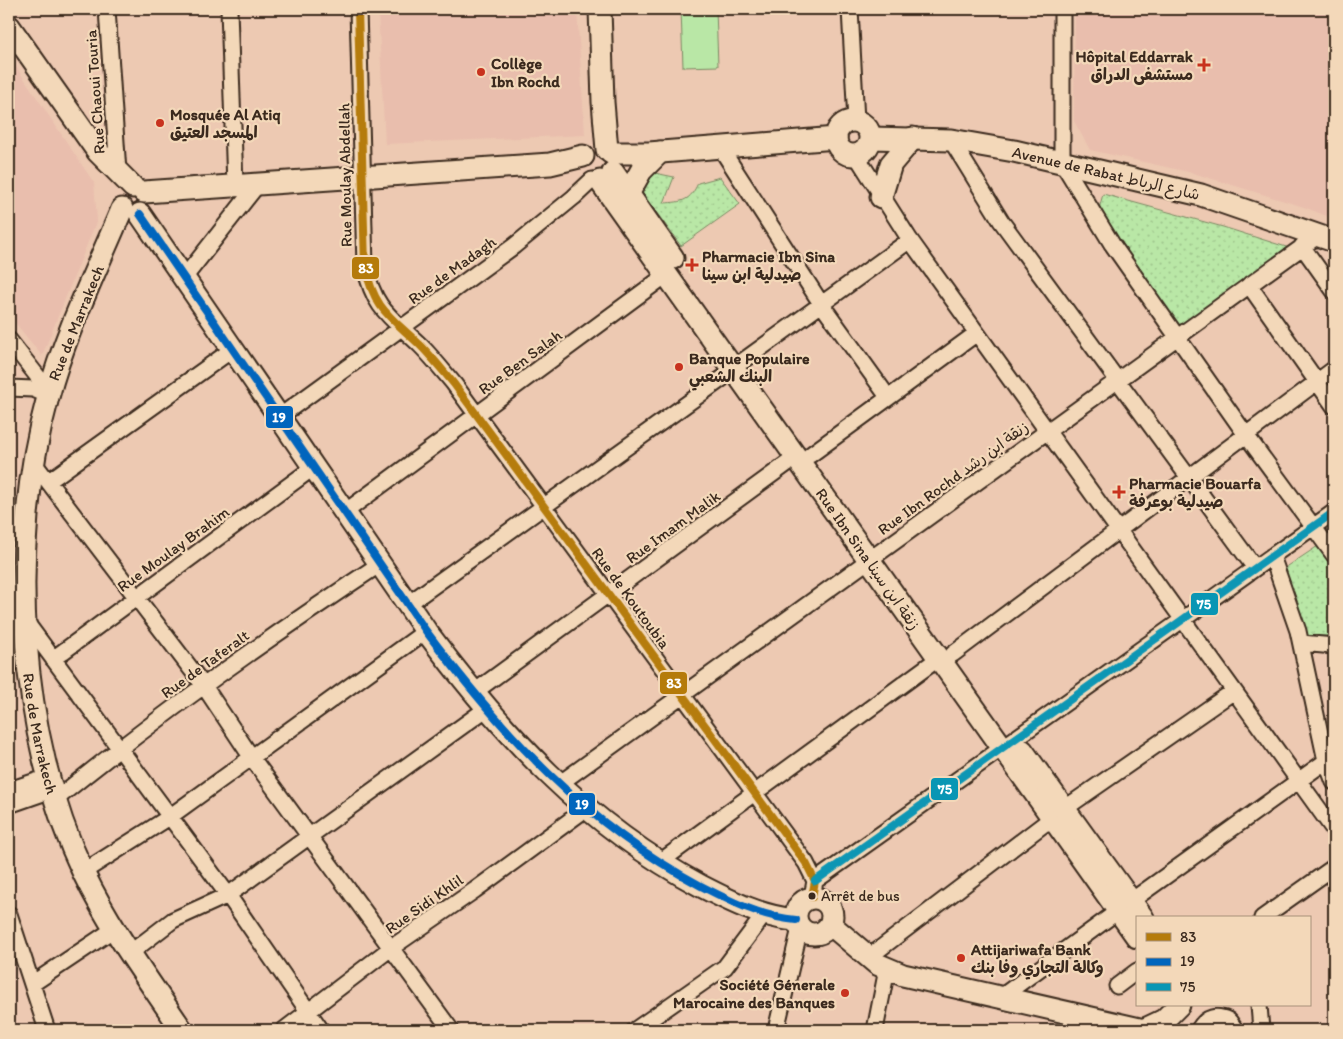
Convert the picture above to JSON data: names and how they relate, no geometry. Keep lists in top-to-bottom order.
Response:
{
  "streets": {
    "street": [
      "Rue Chaoui Touria",
      "Avenue de Rabat شارع الرباط",
      "Rue Moulay Abdellah",
      "Rue de Madagh",
      "Rue de Marrakech",
      "Rue Ben Salah",
      "Rue Ibn Rochd زنقة ابن رشد",
      "Rue Imam Malik",
      "Rue Moulay Brahim",
      "Rue Ibn Sina زنقة ابن سينا",
      "Rue de Koutoubia",
      "Rue de Taferalt",
      "Rue Sidi Khlil"
    ]
  },
  "crossings": [
    ["Avenue de Rabat شارع الرباط", "Rue Ibn Rochd زنقة ابن رشد"],
    ["Rue Moulay Abdellah", "Rue de Madagh"],
    ["Rue Moulay Abdellah", "Rue de Koutoubia"],
    ["Rue de Madagh", "Rue Ibn Sina زنقة ابن سينا"],
    ["Rue de Madagh", "Rue de Koutoubia"],
    ["Rue de Marrakech", "Rue Imam Malik"],
    ["Rue de Marrakech", "Rue de Taferalt"],
    ["Rue Ben Salah", "Rue Ibn Sina زنقة ابن سينا"],
    ["Rue Ben Salah", "Rue de Koutoubia"],
    ["Rue Ibn Rochd زنقة ابن رشد", "Rue Ibn Sina زنقة ابن سينا"],
    ["Rue Ibn Rochd زنقة ابن رشد", "Rue de Koutoubia"],
    ["Rue Imam Malik", "Rue Ibn Sina زنقة ابن سينا"],
    ["Rue Imam Malik", "Rue de Koutoubia"]
  ],
  "places": {
    "health": ["Hôpital Eddarrak مستشفى الدراق", "Pharmacie Ibn Sina صيدلية ابن سينا", "Pharmacie Bouarfa صيدلية بوعرفة"],
    "other": [
      "Collège Ibn Rochd",
      "Mosquée Al Atiq المسجد العتيق",
      "Banque Populaire البنك الشعبي",
      "Arrêt de bus",
      "Attijariwafa Bank وكالة التجاري وفا بنك",
      "Société Génerale Marocaine des Banques"
    ]
  },
  "lines": ["transit line 83", "transit line 19", "transit line 75"],
  "legend": ["83", "19", "75"]
}
